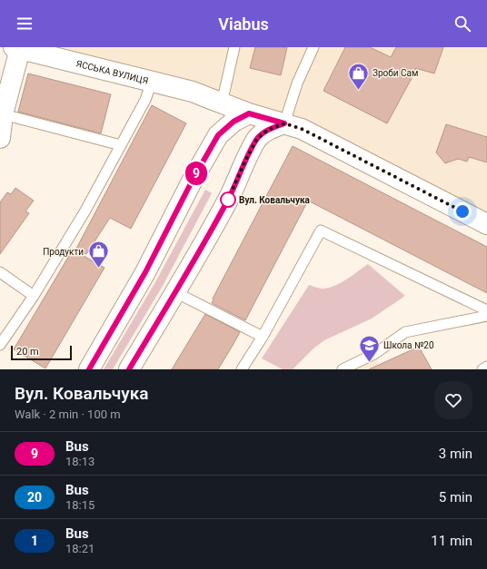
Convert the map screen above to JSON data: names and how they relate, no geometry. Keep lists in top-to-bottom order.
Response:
{
  "streets": {
    "main road": ["ЯССЬКА ВУЛИЦЯ"]
  },
  "places": {
    "shop": ["Зроби Сам", "Продукти"],
    "other": ["Вул. Ковальчука"],
    "school or university": ["Школа №20"]
  },
  "lines": ["bus line 9"],
  "scale_bar": "20 m",
  "page": {
    "header": "Viabus",
    "on_map": "9",
    "scale": "20 m",
    "heading": ["Вул. Ковальчука", "Walk · 2 min · 100 m"],
    "list": [
      {
        "mark": "9",
        "name": "Bus",
        "note": "18:13",
        "value": "3 min"
      },
      {
        "mark": "20",
        "name": "Bus",
        "note": "18:15",
        "value": "5 min"
      },
      {
        "mark": "1",
        "name": "Bus",
        "note": "18:21",
        "value": "11 min"
      }
    ]
  }
}
